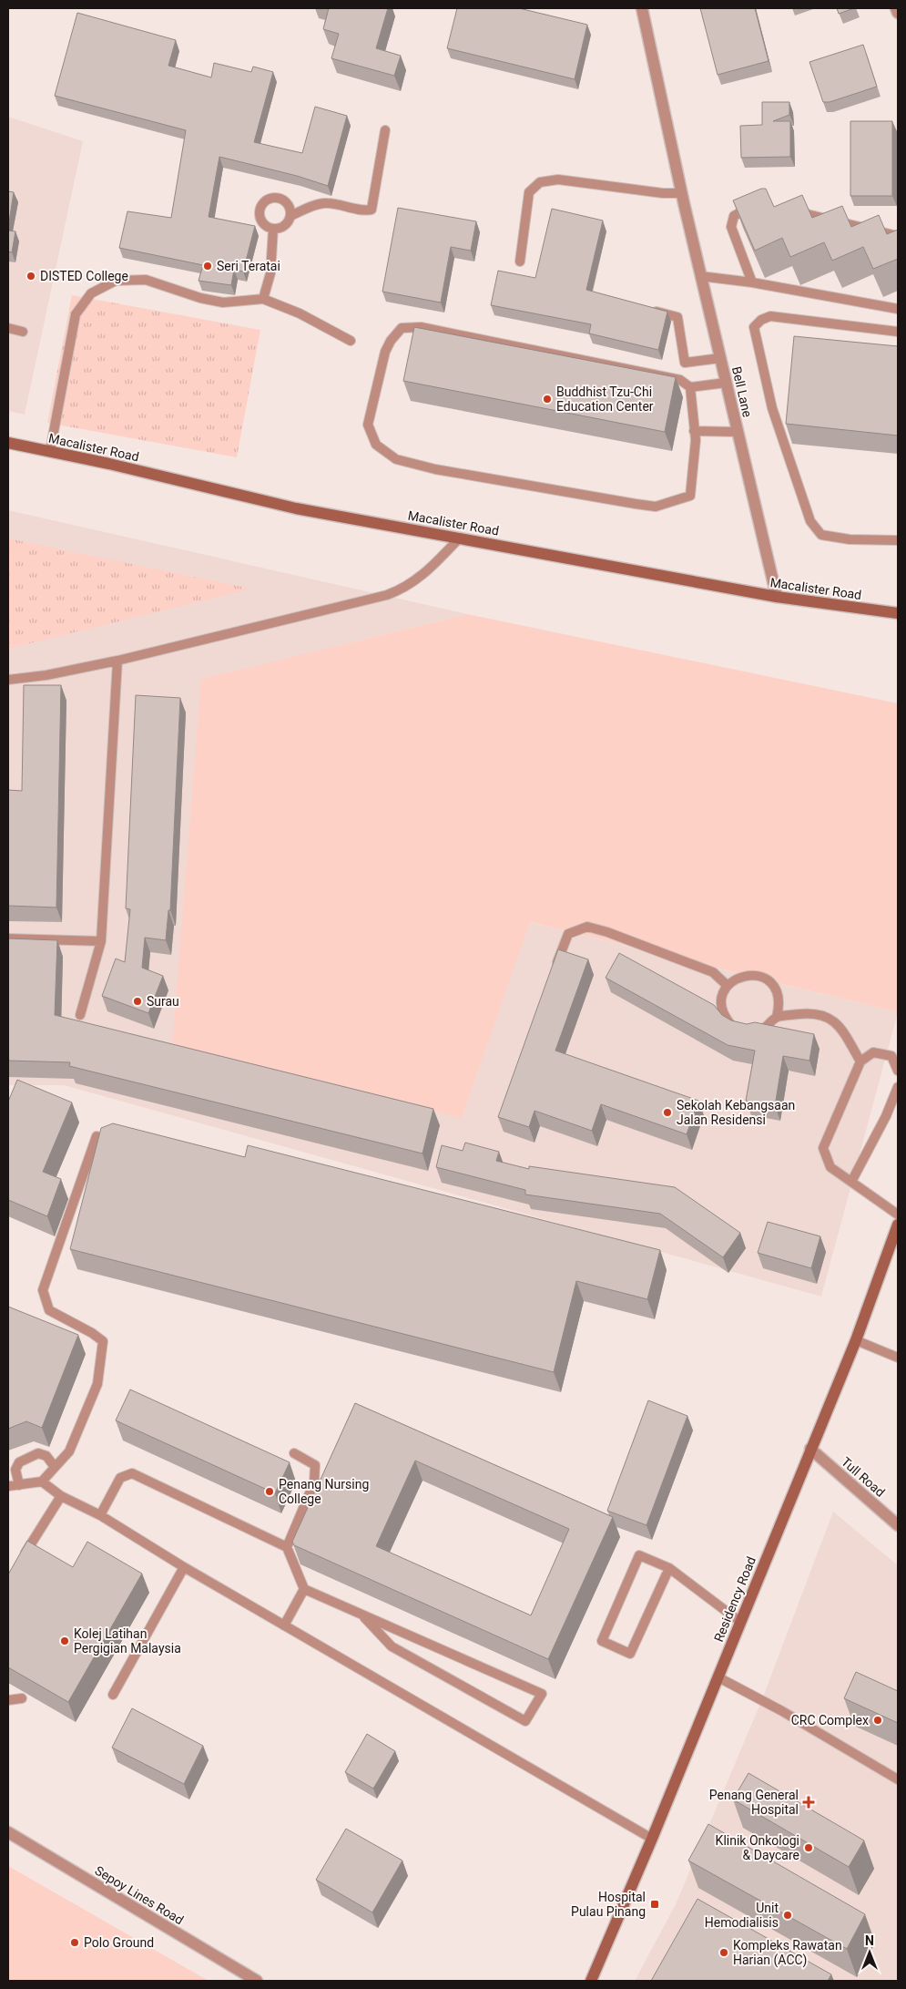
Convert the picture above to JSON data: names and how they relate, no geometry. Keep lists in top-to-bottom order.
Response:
{
  "streets": {
    "main road": ["Macalister Road", "Residency Road"],
    "street": ["Bell Lane", "Tull Road", "Sepoy Lines Road"]
  },
  "crossings": [
    ["Bell Lane", "Macalister Road"],
    ["Tull Road", "Residency Road"]
  ],
  "places": {
    "other": [
      "Seri Teratai",
      "DISTED College",
      "Buddhist Tzu-Chi Education Center",
      "Surau",
      "Sekolah Kebangsaan Jalan Residensi",
      "Penang Nursing College",
      "Kolej Latihan Pergigian Malaysia",
      "CRC Complex",
      "Klinik Onkologi & Daycare",
      "Unit Hemodialisis",
      "Polo Ground",
      "Kompleks Rawatan Harian (ACC)"
    ],
    "health": ["Penang General Hospital"],
    "transit": ["Hospital Pulau Pinang"]
  },
  "north": "top"
}
